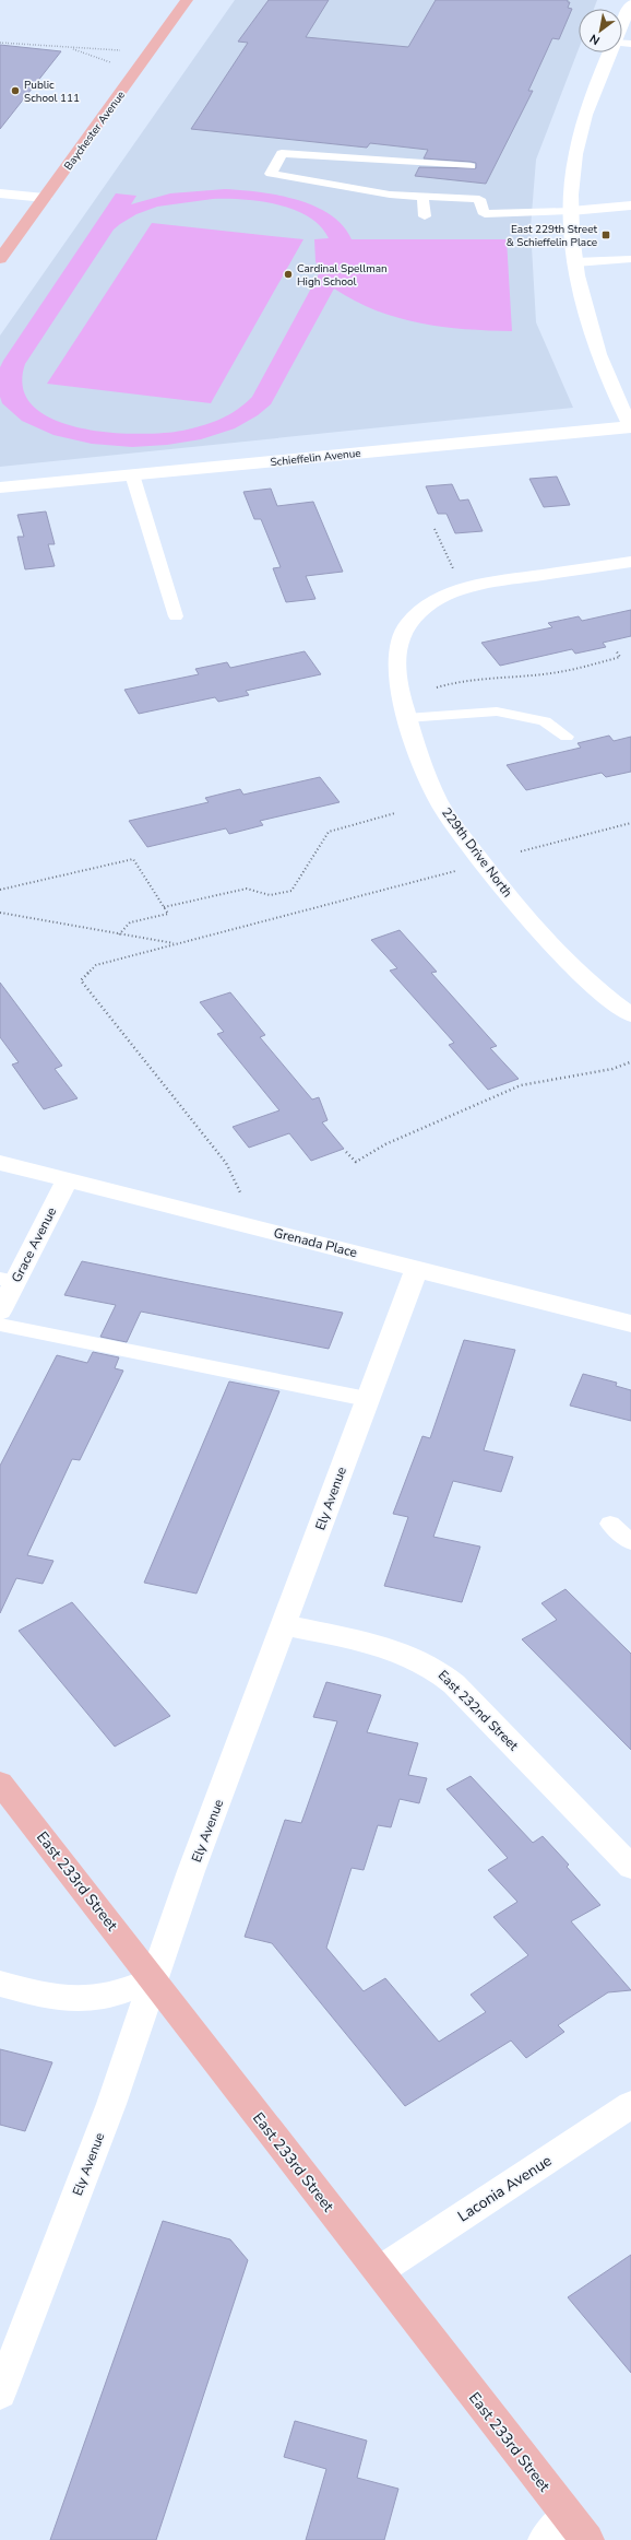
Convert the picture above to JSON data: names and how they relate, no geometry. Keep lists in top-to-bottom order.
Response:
{
  "streets": {
    "main road": ["Baychester Avenue", "East 233rd Street"],
    "street": [
      "Schieffelin Avenue",
      "229th Drive North",
      "Grenada Place",
      "Grace Avenue",
      "Ely Avenue",
      "East 232nd Street",
      "Laconia Avenue"
    ]
  },
  "crossings": [
    ["Grenada Place", "Grace Avenue"],
    ["Grenada Place", "Ely Avenue"],
    ["Ely Avenue", "East 232nd Street"],
    ["Ely Avenue", "East 233rd Street"],
    ["East 233rd Street", "Laconia Avenue"]
  ],
  "places": {
    "other": ["Public School 111", "Cardinal Spellman High School"],
    "transit": ["East 229th Street & Schieffelin Place"]
  },
  "north": "bottom left"
}
